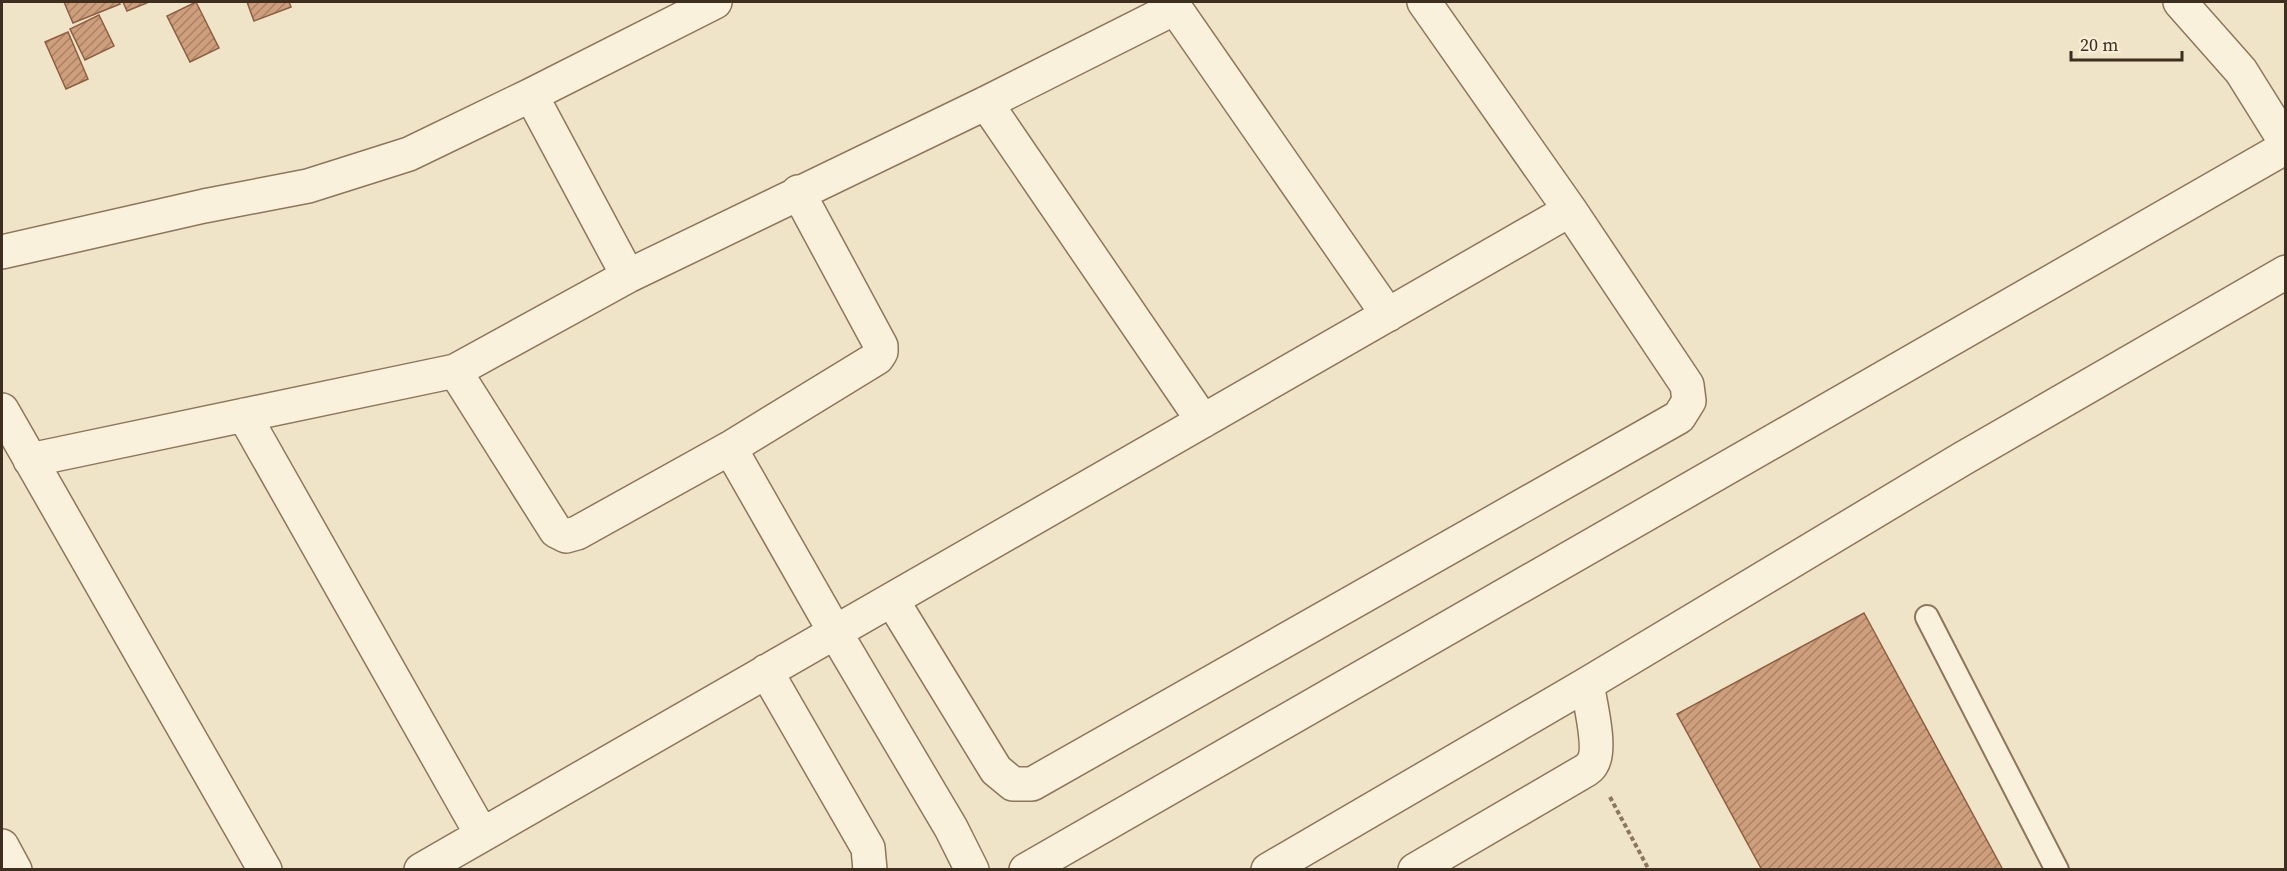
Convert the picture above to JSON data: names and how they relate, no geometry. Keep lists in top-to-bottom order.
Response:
{
  "scale_bar": "20 m"
}
